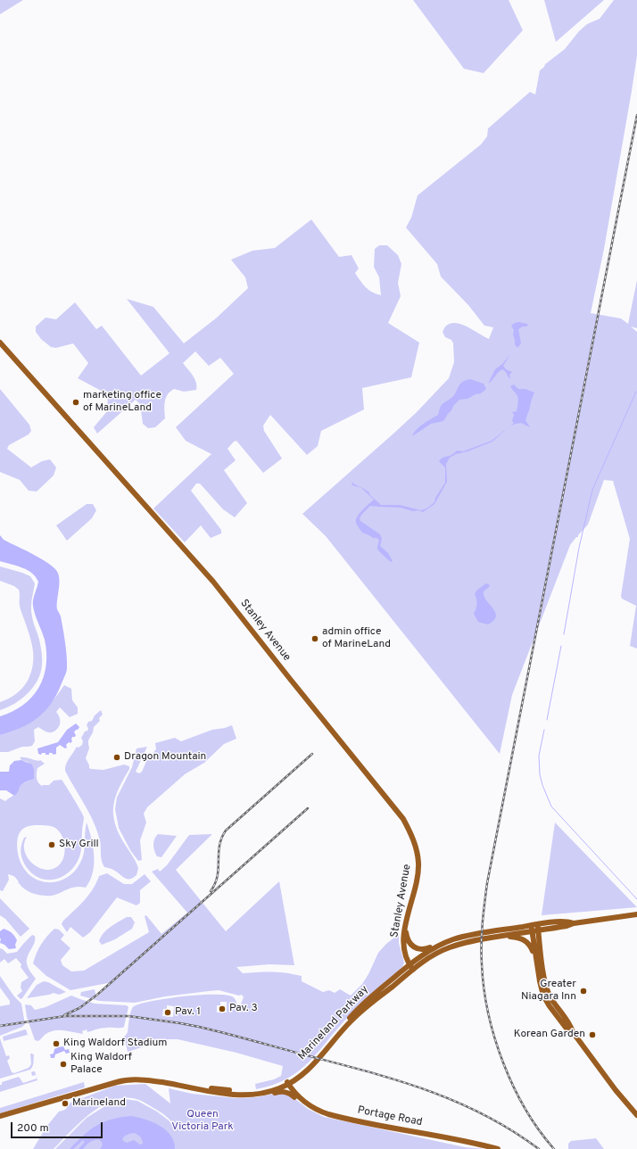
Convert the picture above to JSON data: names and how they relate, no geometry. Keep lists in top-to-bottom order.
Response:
{
  "streets": {
    "main road": ["Stanley Avenue", "Marineland Parkway", "Portage Road"]
  },
  "crossings": [
    ["Stanley Avenue", "Marineland Parkway"],
    ["Marineland Parkway", "Portage Road"]
  ],
  "parks": ["Queen Victoria Park"],
  "places": [
    "marketing office of MarineLand",
    "admin office of MarineLand",
    "Dragon Mountain",
    "Sky Grill",
    "Greater Niagara Inn",
    "Pav. 3",
    "Pav. 1",
    "Korean Garden",
    "King Waldorf Stadium",
    "King Waldorf Palace",
    "Marineland"
  ],
  "scale_bar": "200 m"
}
